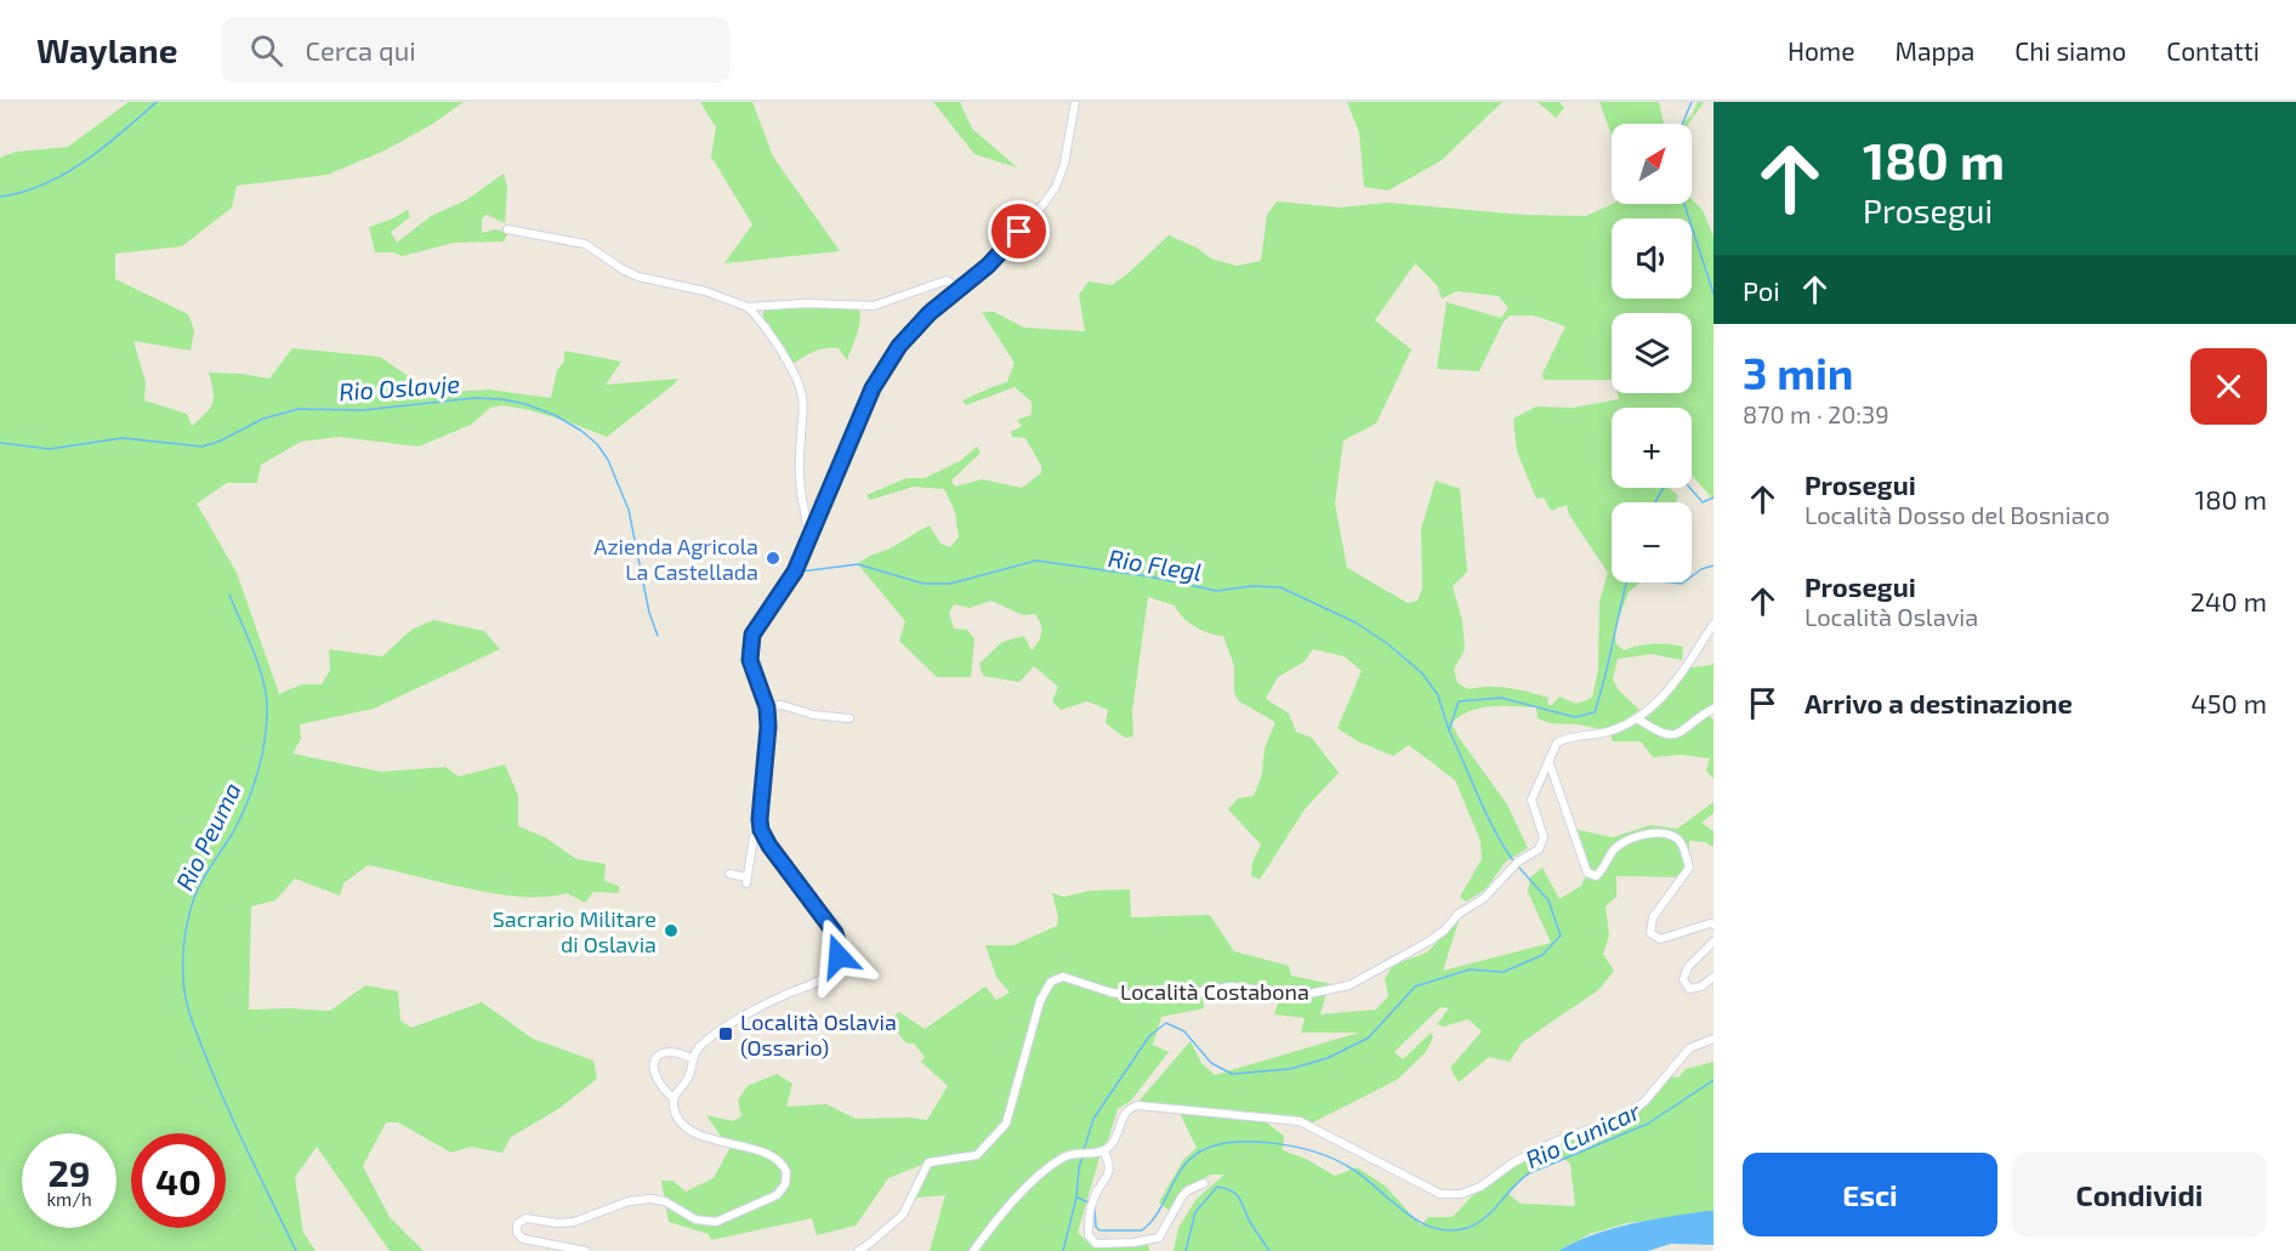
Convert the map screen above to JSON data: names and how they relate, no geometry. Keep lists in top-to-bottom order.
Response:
{
  "streets": {
    "street": ["Località Costabona"]
  },
  "water": [
    "Rio Oslavje",
    "Rio Flegl",
    "Rio Peuma",
    "Rio Cunicar"
  ],
  "places": {
    "other": ["Azienda Agricola La Castellada", "Sacrario Militare di Oslavia"],
    "transit": ["Località Oslavia (Ossario)"]
  },
  "north": "top right",
  "page": {
    "header": "Waylane",
    "search": "Cerca qui",
    "nav": [
      "Home",
      "Mappa",
      "Chi siamo",
      "Contatti"
    ],
    "turn": ["180 m", "Prosegui"],
    "map_buttons": ["+", "−"],
    "then": "Poi",
    "heading": ["3 min", "870 m · 20:39"],
    "list": [
      {
        "name": "Prosegui",
        "note": "Località Dosso del Bosniaco",
        "value": "180 m"
      },
      {
        "name": "Prosegui",
        "note": "Località Oslavia",
        "value": "240 m"
      },
      {
        "name": "Arrivo a destinazione",
        "value": "450 m"
      }
    ],
    "speed": "29 km/h",
    "limit": "40",
    "buttons": ["Esci", "Condividi"]
  }
}
